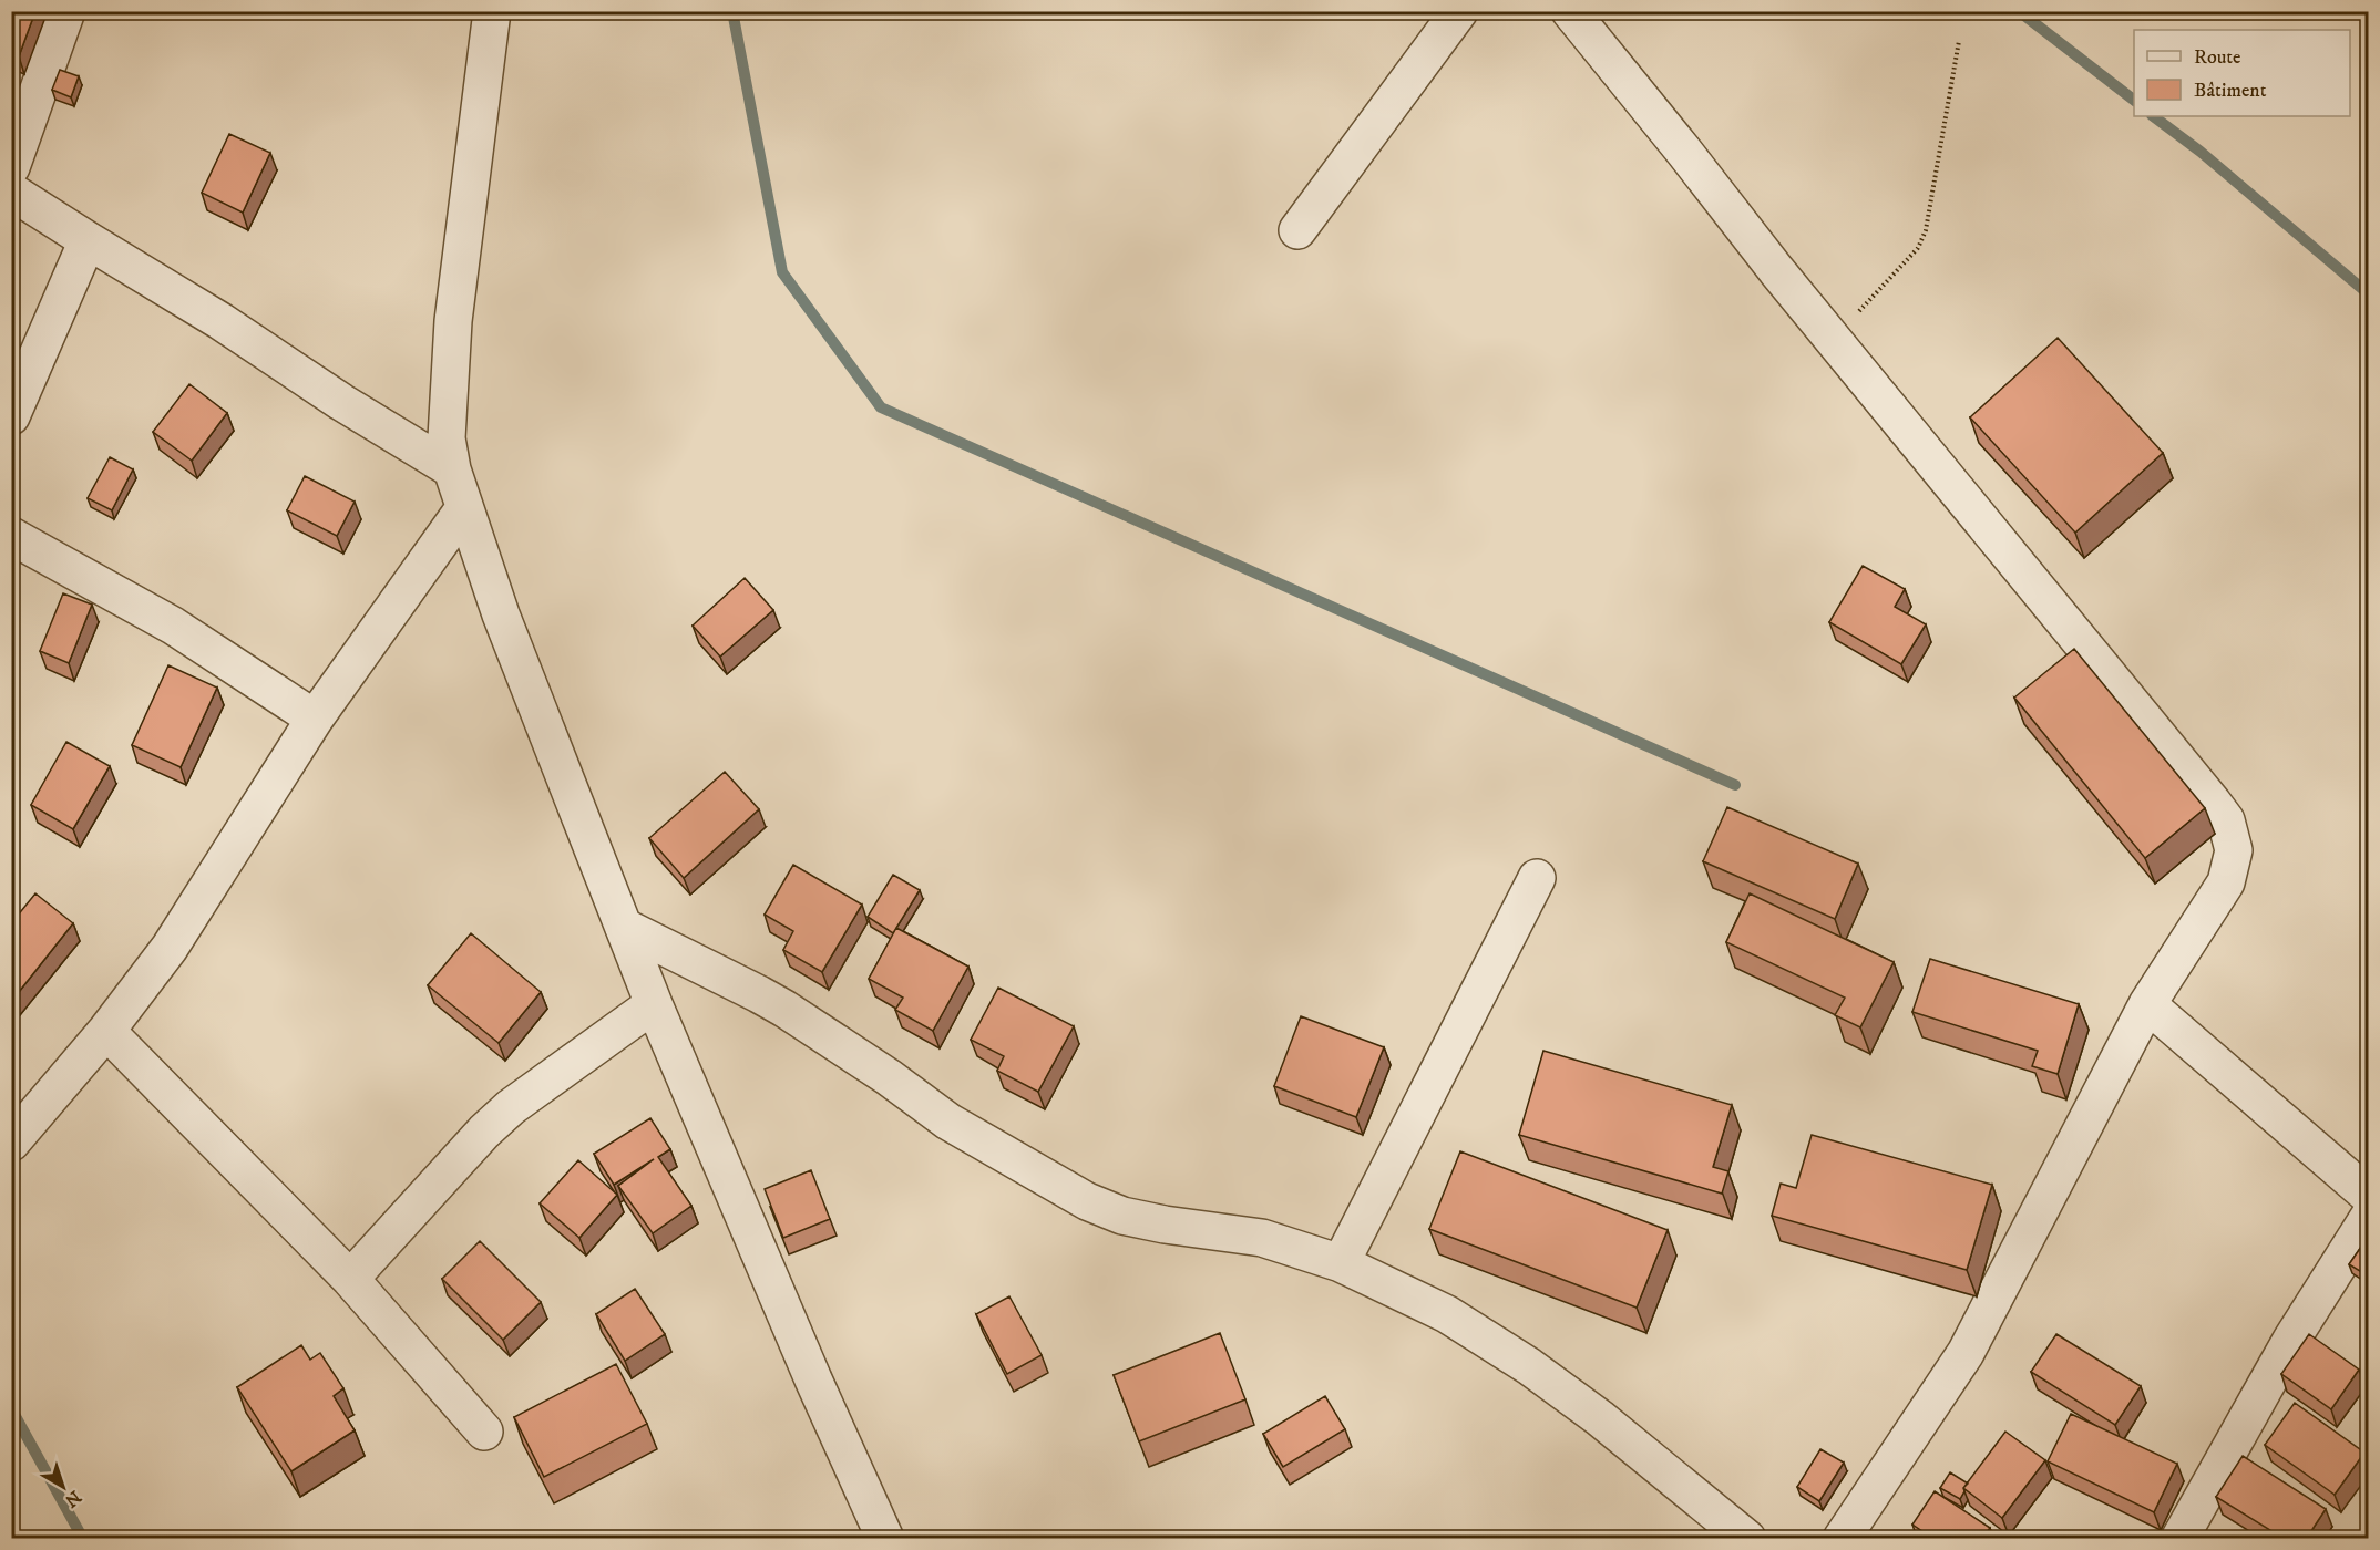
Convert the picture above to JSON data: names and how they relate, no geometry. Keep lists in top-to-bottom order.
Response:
{
  "legend": ["Route", "Bâtiment"],
  "north": "bottom right"
}
